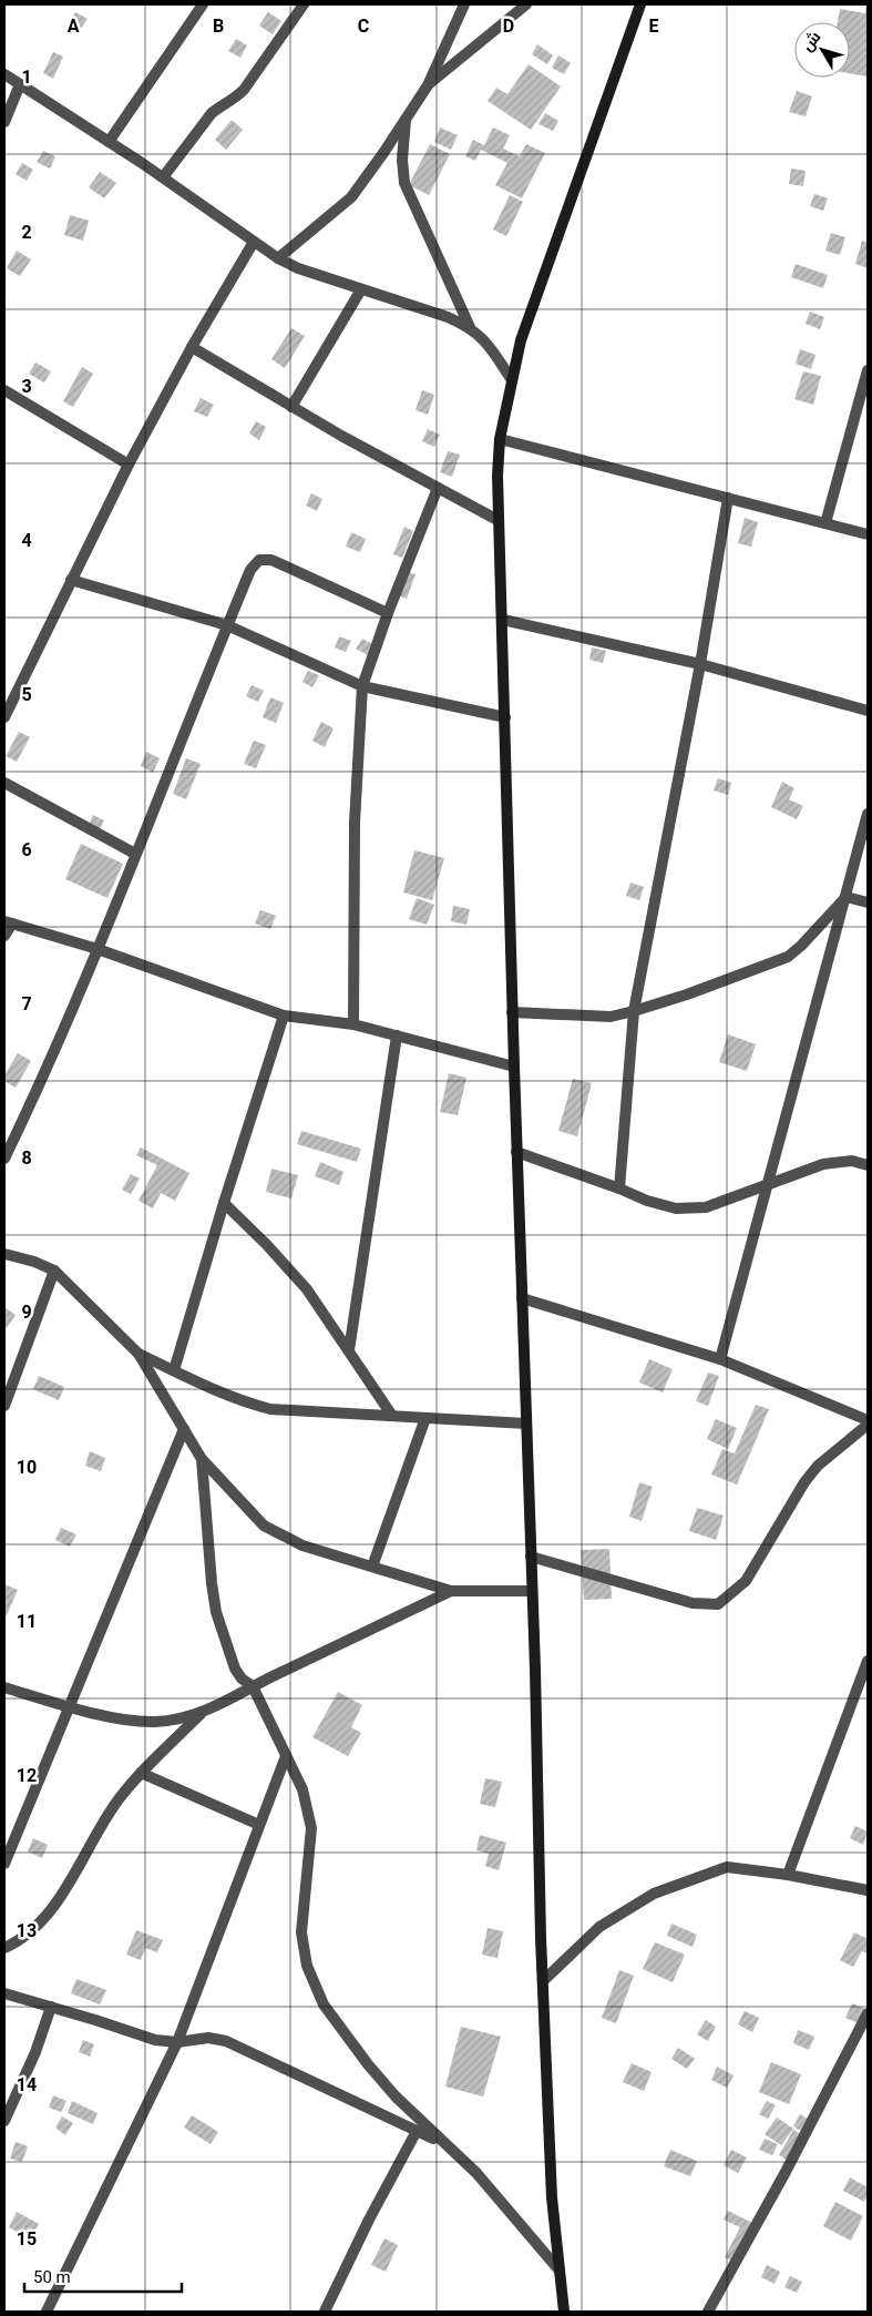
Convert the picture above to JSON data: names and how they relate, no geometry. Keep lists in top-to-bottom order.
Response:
{
  "scale_bar": "50 m",
  "north": "top left",
  "grid": {
    "columns": [
      "A",
      "B",
      "C",
      "D",
      "E"
    ],
    "rows": [
      "1",
      "2",
      "3",
      "4",
      "5",
      "6",
      "7",
      "8",
      "9",
      "10",
      "11",
      "12",
      "13",
      "14",
      "15"
    ]
  }
}
